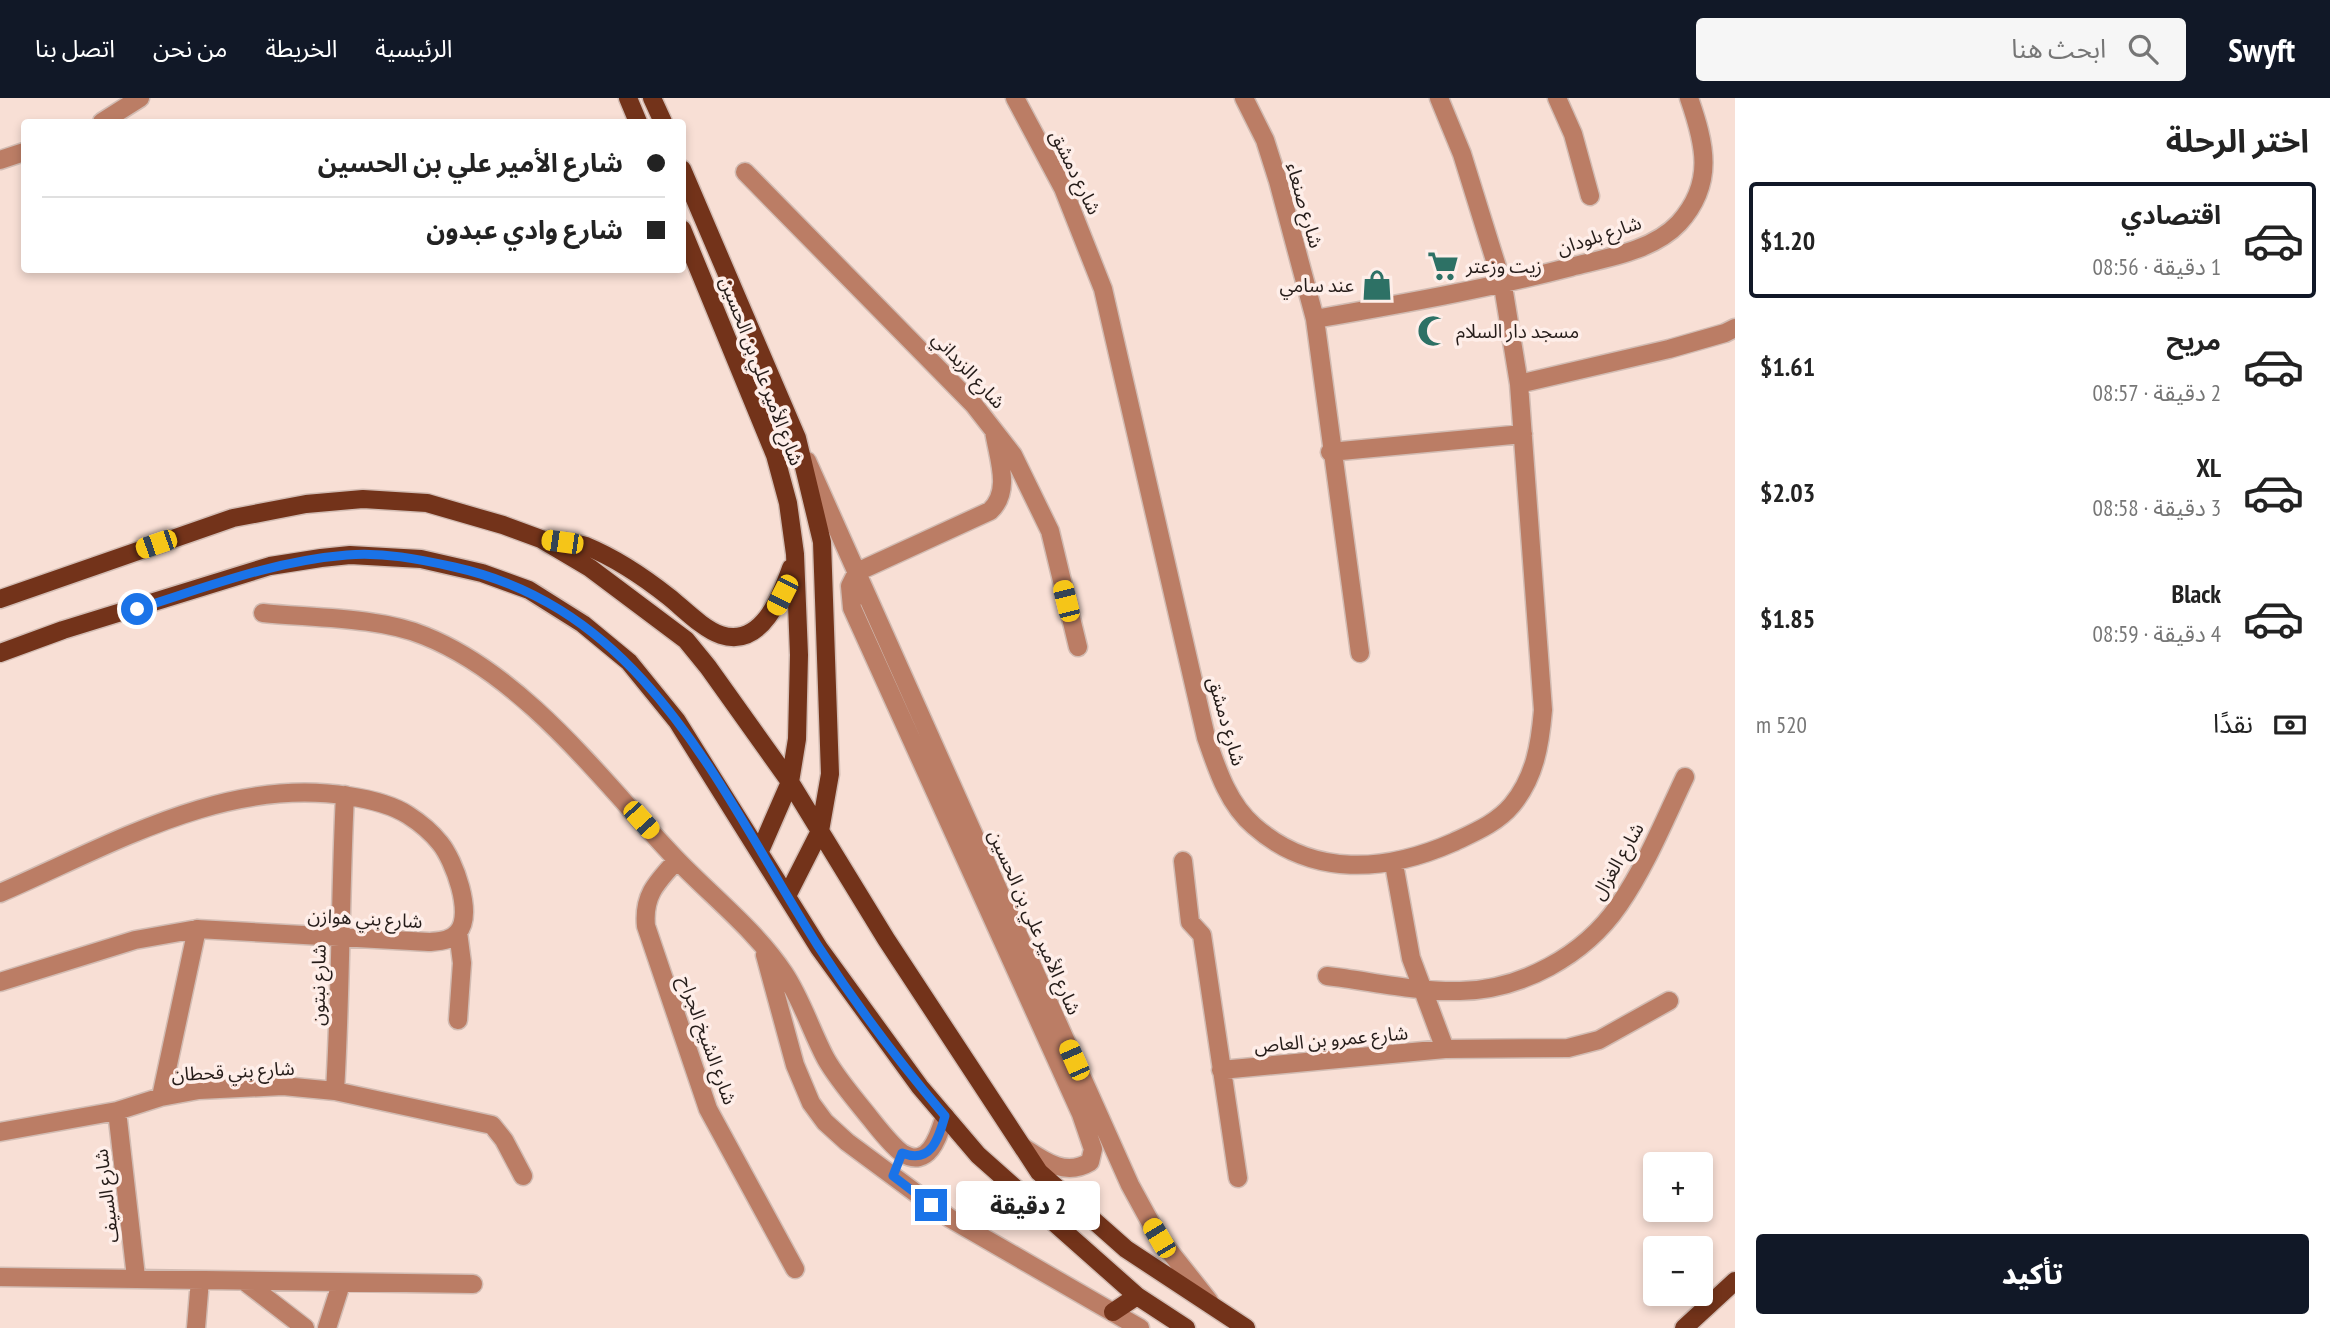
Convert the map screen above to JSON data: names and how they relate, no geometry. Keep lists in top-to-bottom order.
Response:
{
  "streets": {
    "main road": ["شارع الأمير علي بن الحسين"],
    "street": [
      "شارع دمشق",
      "شارع صنعاء",
      "شارع بلودان",
      "شارع الزبداني",
      "شارع الغزال",
      "شارع بني هوازن",
      "شارع نبتون",
      "شارع عمرو بن العاص",
      "شارع الشيخ الجراح",
      "شارع بني قحطان",
      "شارع السيف"
    ]
  },
  "crossings": [
    ["شارع دمشق", "شارع بلودان"],
    ["شارع دمشق", "شارع عمرو بن العاص"],
    ["شارع صنعاء", "شارع بلودان"],
    ["شارع الغزال", "شارع عمرو بن العاص"],
    ["شارع بني هوازن", "شارع نبتون"],
    ["شارع نبتون", "شارع بني قحطان"],
    ["شارع بني قحطان", "شارع السيف"]
  ],
  "places": {
    "supermarket": ["زيت وزعتر"],
    "shop": ["عند سامي"],
    "mosque": ["مسجد دار السلام"]
  },
  "page": {
    "header": "Swyft",
    "search": "ابحث هنا",
    "nav": [
      "الرئيسية",
      "الخريطة",
      "من نحن",
      "اتصل بنا"
    ],
    "heading": "اختر الرحلة",
    "banner": ["شارع الأمير علي بن الحسين", "شارع وادي عبدون"],
    "list": [
      {
        "name": "اقتصادي",
        "note": "1 دقيقة · 08:56",
        "value": "$1.20"
      },
      {
        "name": "مريح",
        "note": "2 دقيقة · 08:57",
        "value": "$1.61"
      },
      {
        "name": "XL",
        "note": "3 دقيقة · 08:58",
        "value": "$2.03"
      },
      {
        "name": "Black",
        "note": "4 دقيقة · 08:59",
        "value": "$1.85"
      }
    ],
    "pay": ["نقدًا", "520 m"],
    "map_buttons": ["+", "−"],
    "bubble": "2 دقيقة",
    "buttons": "تأكيد"
  }
}
